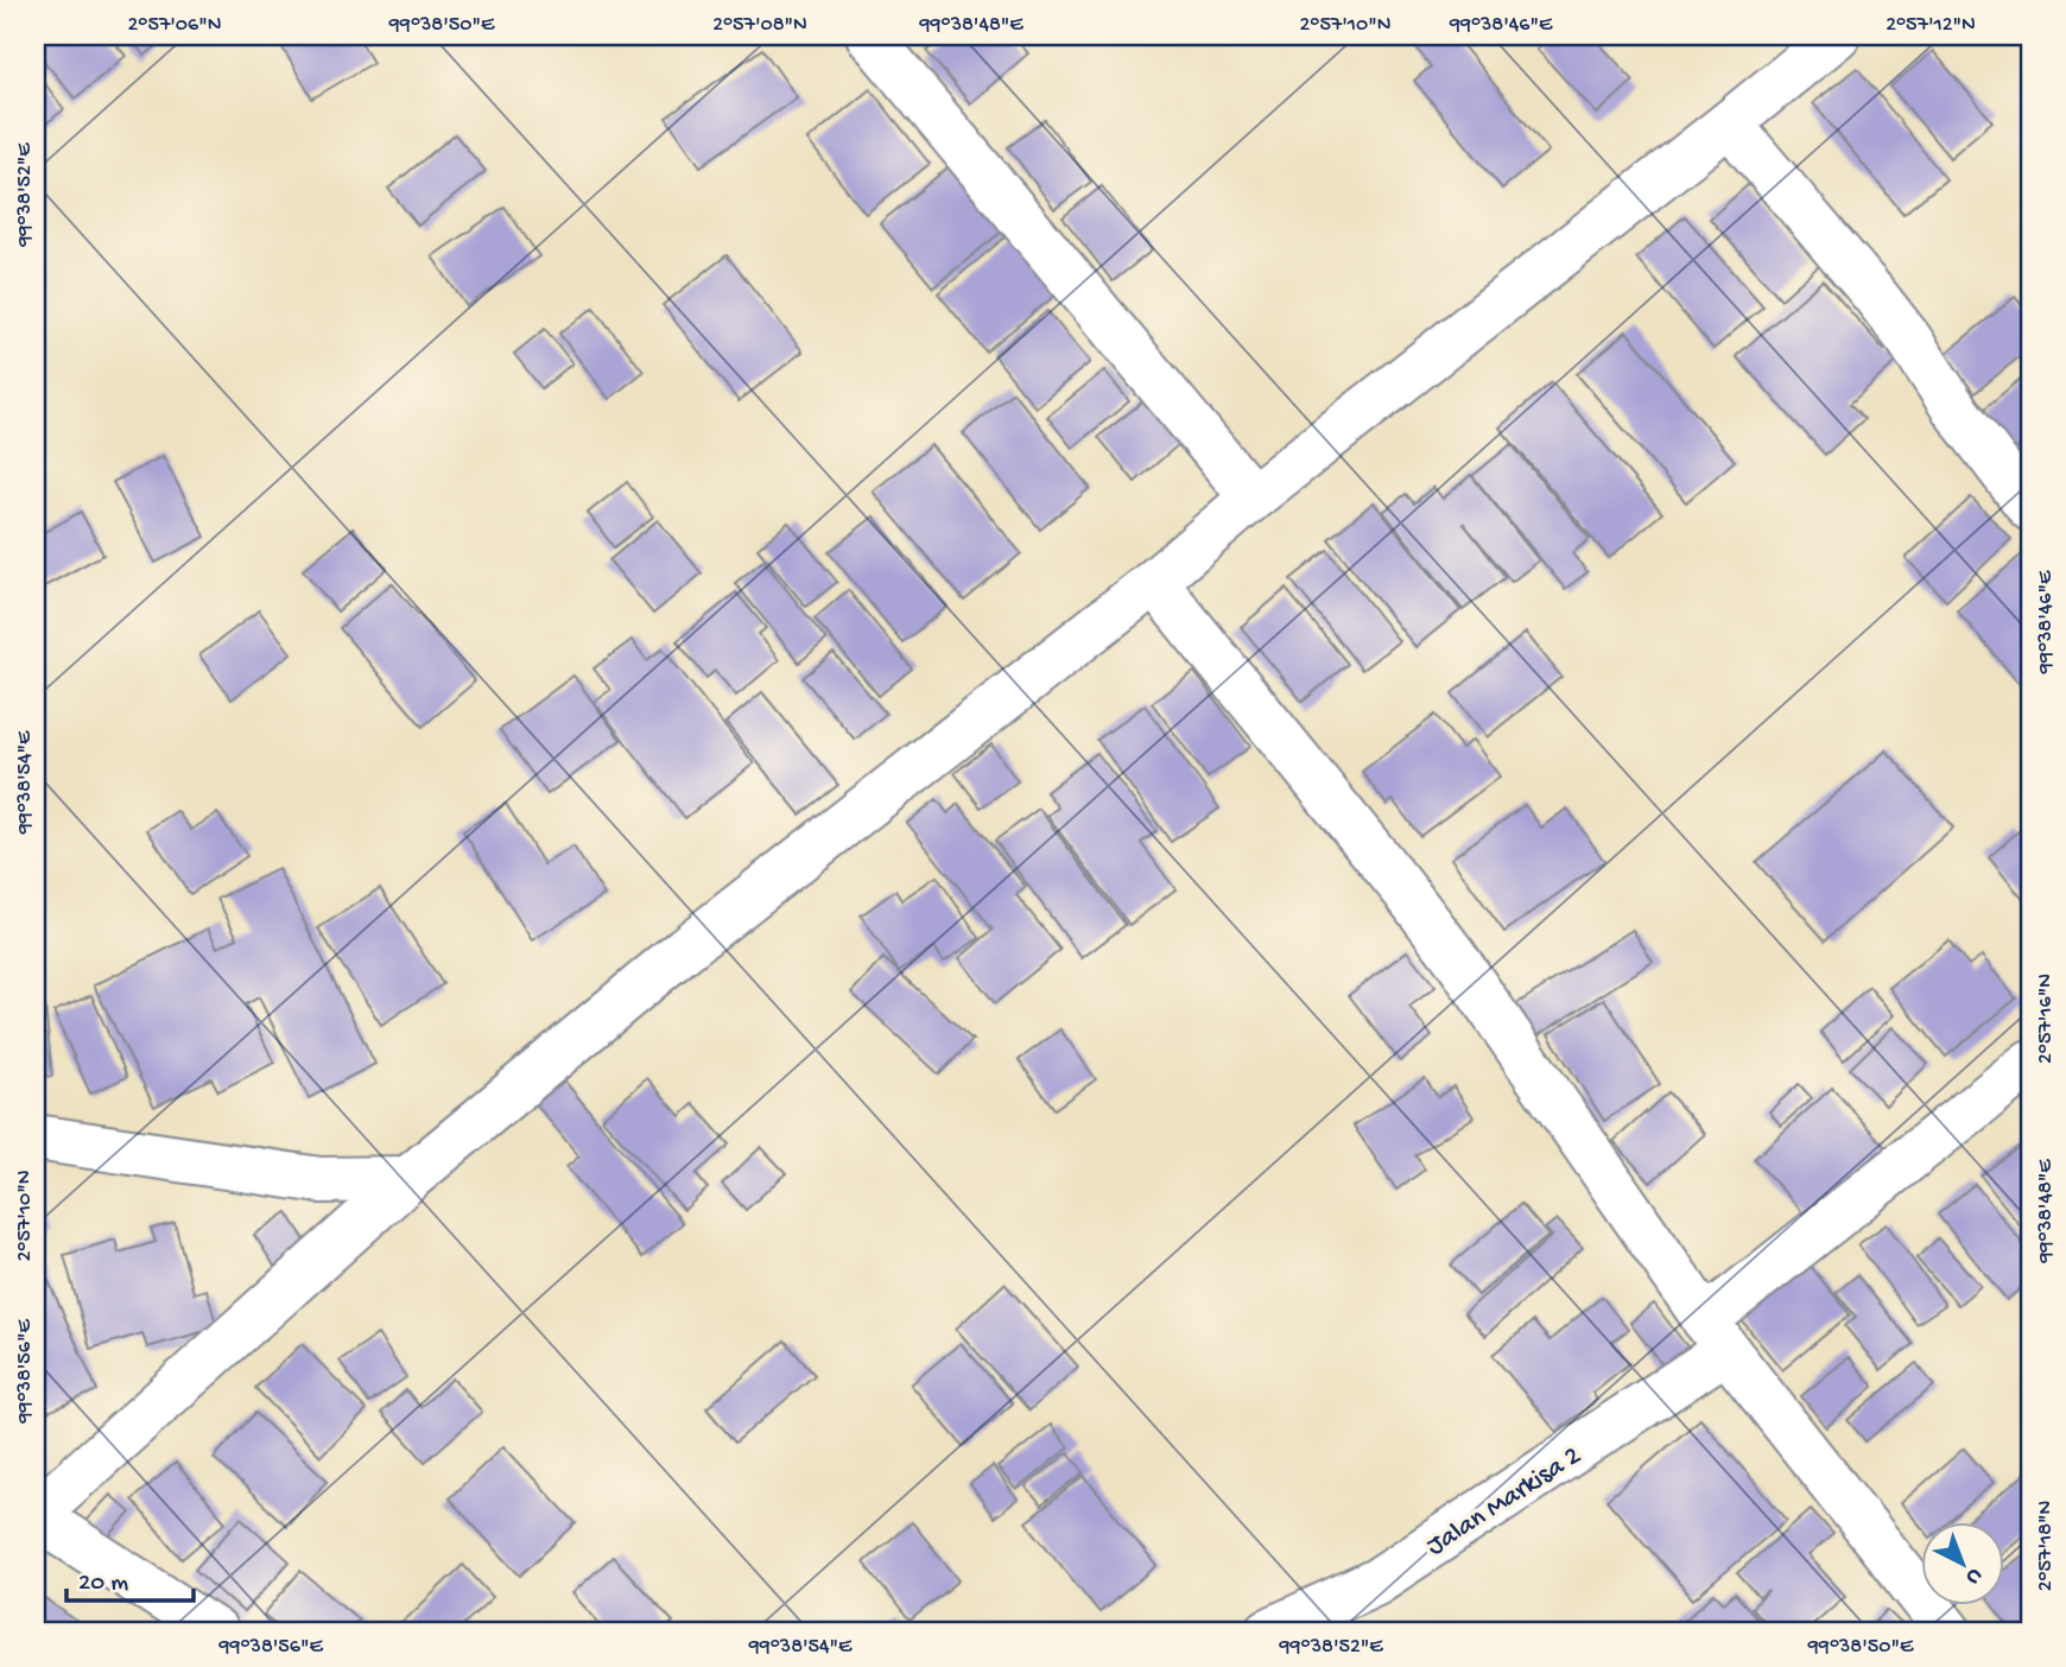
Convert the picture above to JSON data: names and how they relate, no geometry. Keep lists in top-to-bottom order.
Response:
{
  "streets": {
    "street": ["Jalan Markisa 2"]
  },
  "scale_bar": "20 m",
  "north": "bottom right",
  "coordinates": [
    "2°57'06\"N",
    "99°38'50\"E",
    "2°57'08\"N",
    "99°38'48\"E",
    "2°57'10\"N",
    "99°38'46\"E",
    "2°57'12\"N",
    "99°38'52\"E",
    "99°38'54\"E",
    "2°57'16\"N",
    "99°38'56\"E",
    "2°57'18\"N"
  ]
}
